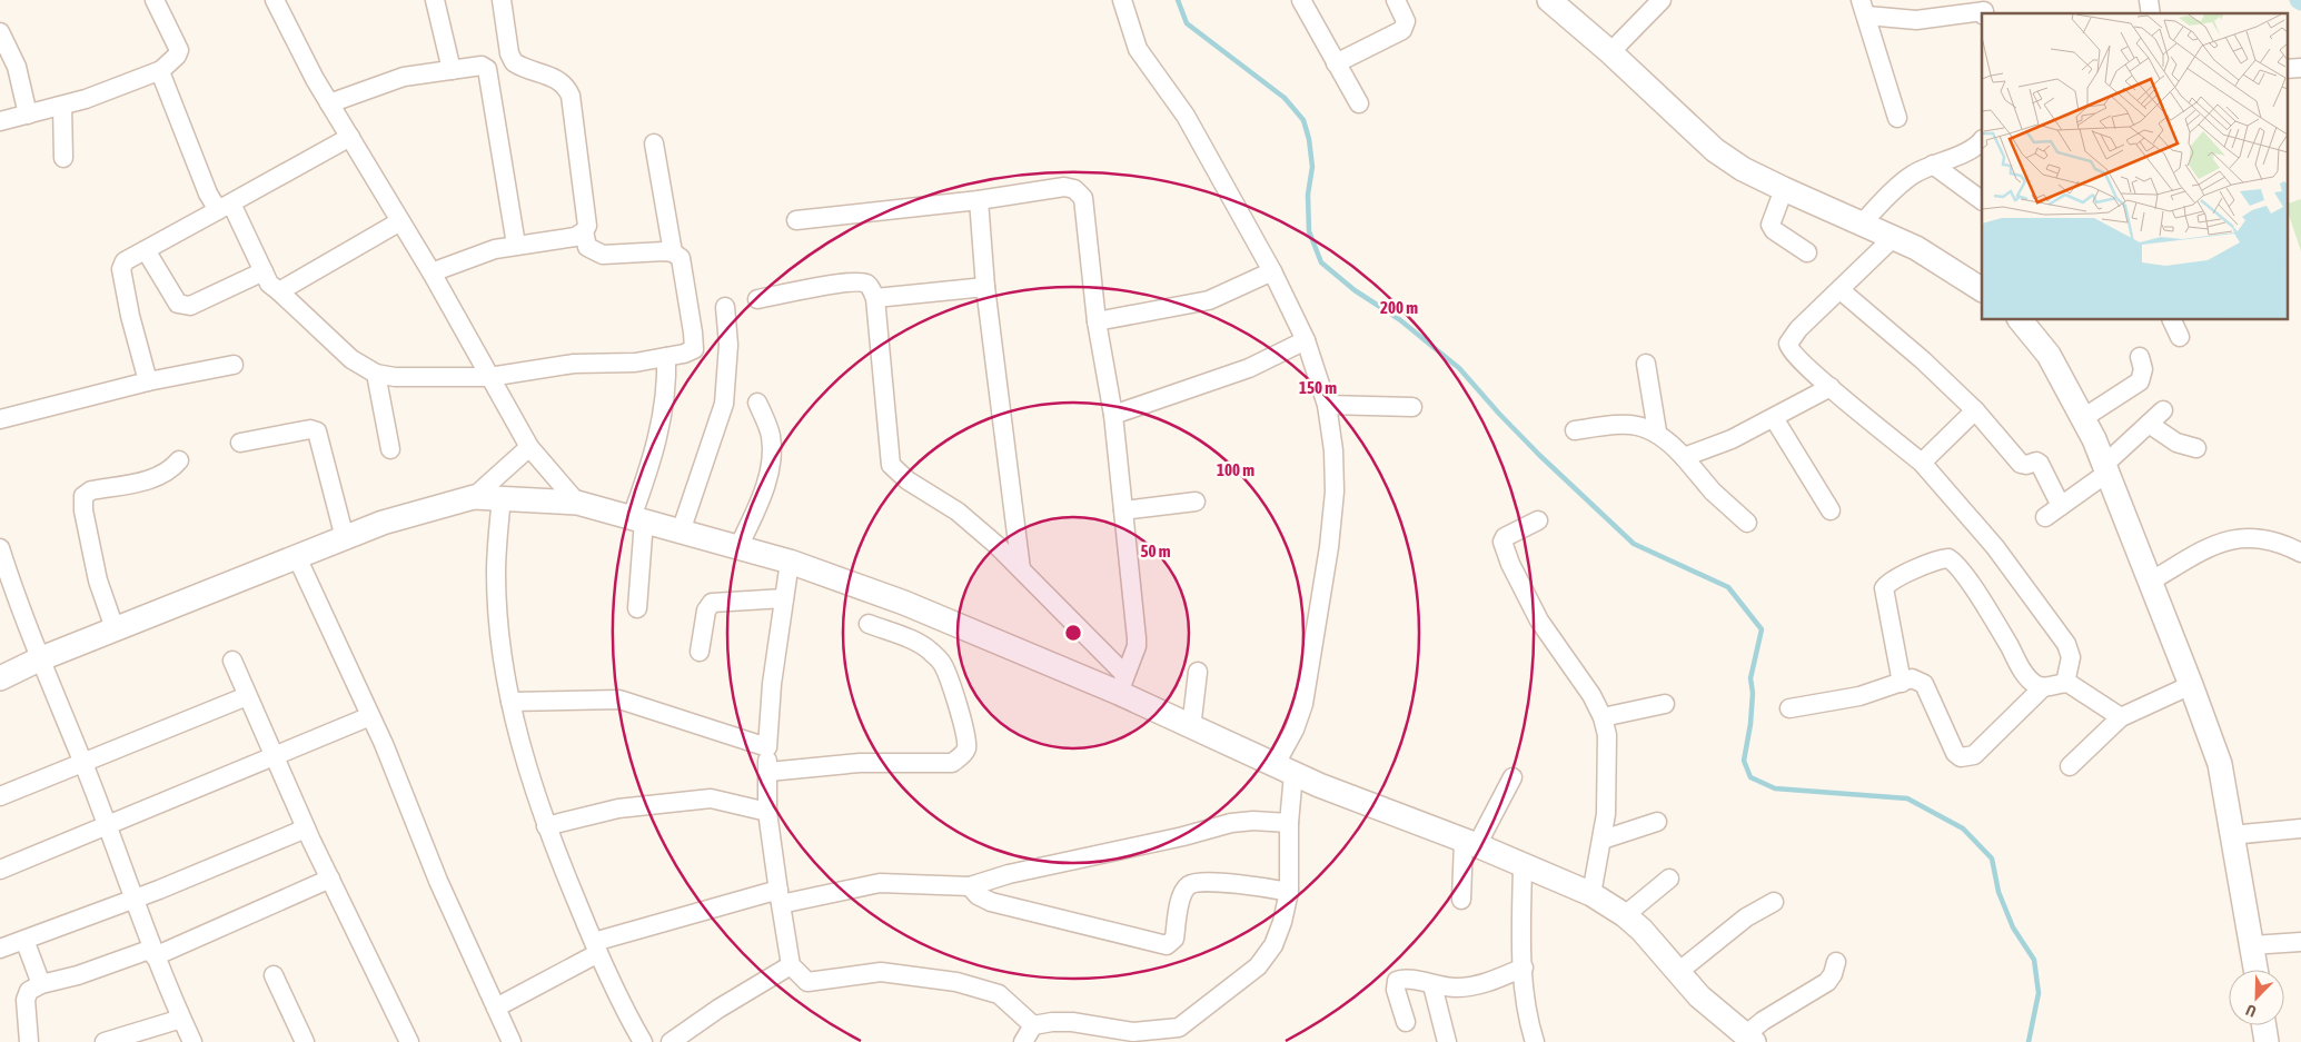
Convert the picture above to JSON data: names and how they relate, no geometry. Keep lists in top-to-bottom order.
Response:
{
  "north": "bottom left",
  "rings": [
    "200 m",
    "150 m",
    "100 m",
    "50 m"
  ]
}
